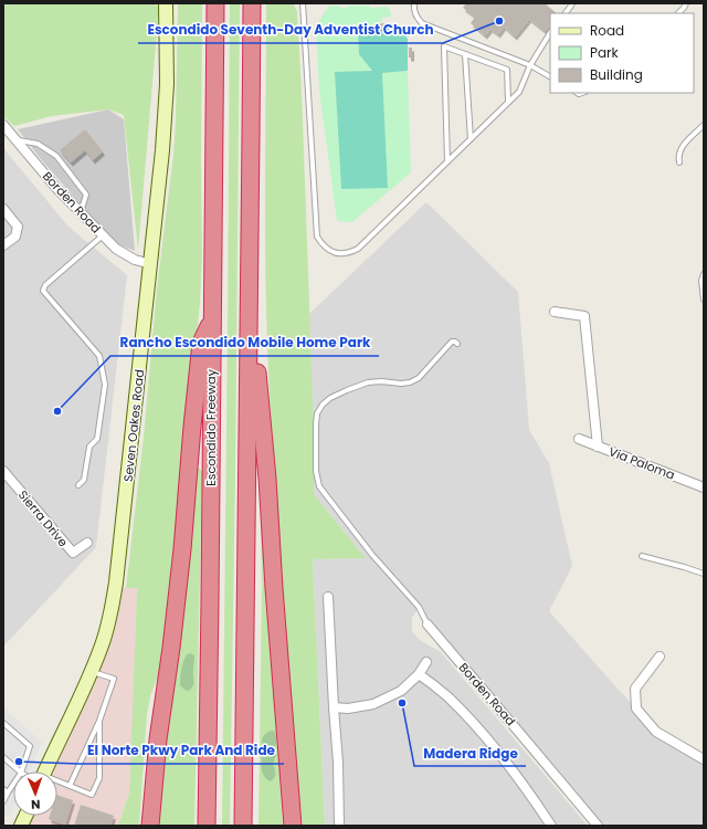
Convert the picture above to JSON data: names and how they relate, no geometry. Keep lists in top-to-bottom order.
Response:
{
  "streets": {
    "highway": ["Escondido Freeway"],
    "street": [
      "Borden Road",
      "Seven Oakes Road",
      "Via Paloma",
      "Sierra Drive"
    ]
  },
  "crossings": [
    ["Borden Road", "Seven Oakes Road"]
  ],
  "places": [
    "Escondido Seventh-Day Adventist Church",
    "Rancho Escondido Mobile Home Park",
    "Madera Ridge",
    "El Norte Pkwy Park And Ride"
  ],
  "legend": ["Road", "Park", "Building"],
  "north": "bottom"
}
